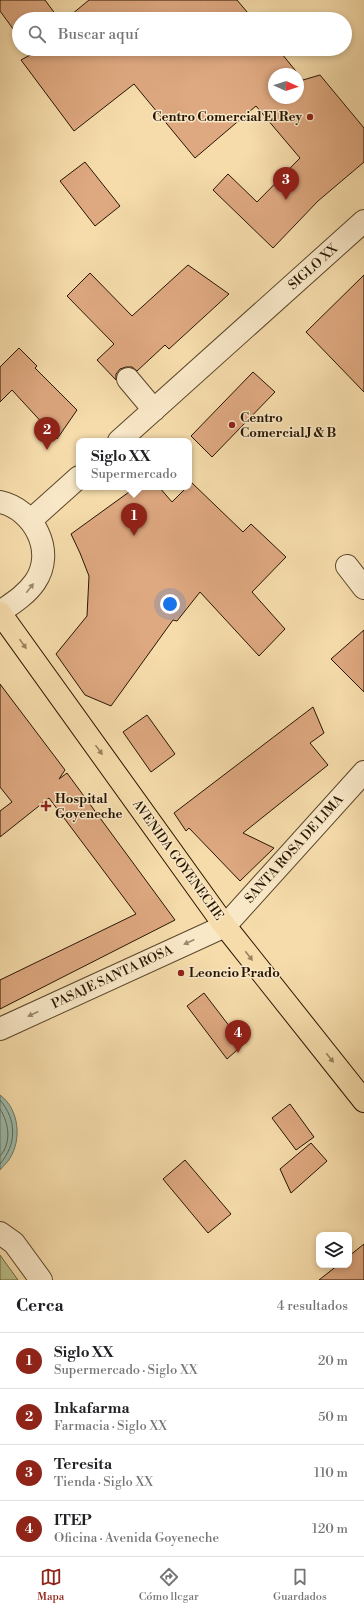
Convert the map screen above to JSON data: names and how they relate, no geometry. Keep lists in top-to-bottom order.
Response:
{
  "streets": {
    "main road": ["AVENIDA GOYENECHE"],
    "street": ["SIGLO XX", "SANTA ROSA DE LIMA", "PASAJE SANTA ROSA"]
  },
  "crossings": [
    ["SANTA ROSA DE LIMA", "AVENIDA GOYENECHE"],
    ["SANTA ROSA DE LIMA", "PASAJE SANTA ROSA"],
    ["AVENIDA GOYENECHE", "PASAJE SANTA ROSA"]
  ],
  "one_way": ["AVENIDA GOYENECHE", "PASAJE SANTA ROSA"],
  "places": {
    "other": ["Centro Comercial El Rey", "Centro Comercial J & B", "Leoncio Prado"],
    "health": ["Hospital Goyeneche"]
  },
  "north": "right",
  "page": {
    "search": "Buscar aquí",
    "pins": [
      "3",
      "2",
      "1",
      "4"
    ],
    "popup": ["Siglo XX", "Supermercado"],
    "heading": ["Cerca", "4 resultados"],
    "list": [
      {
        "mark": "1",
        "name": "Siglo XX",
        "note": "Supermercado · Siglo XX",
        "value": "20 m"
      },
      {
        "mark": "2",
        "name": "Inkafarma",
        "note": "Farmacia · Siglo XX",
        "value": "50 m"
      },
      {
        "mark": "3",
        "name": "Teresita",
        "note": "Tienda · Siglo XX",
        "value": "110 m"
      },
      {
        "mark": "4",
        "name": "ITEP",
        "note": "Oficina · Avenida Goyeneche",
        "value": "120 m"
      }
    ],
    "nav": ["Mapa", "Cómo llegar", "Guardados"]
  }
}
